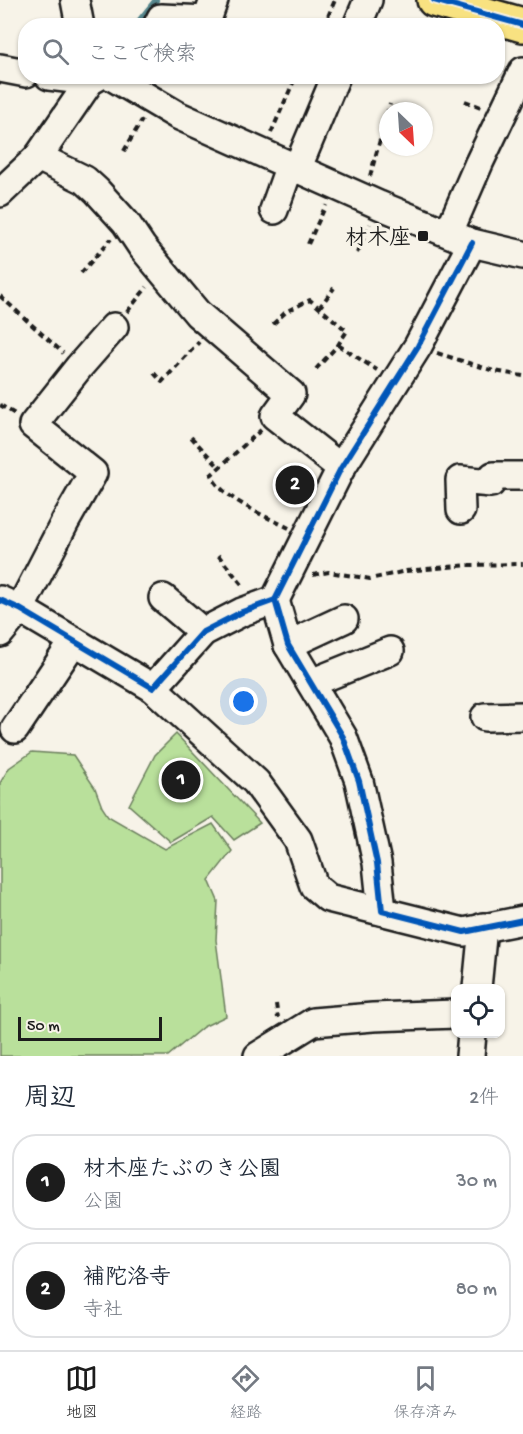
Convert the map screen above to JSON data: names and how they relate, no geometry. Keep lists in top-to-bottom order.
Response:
{
  "places": {
    "transit": ["材木座"]
  },
  "scale_bar": "50 m",
  "north": "bottom right",
  "page": {
    "search": "ここで検索",
    "pins": ["2", "1"],
    "scale": "50 m",
    "heading": ["周辺", "2件"],
    "list": [
      {
        "mark": "1",
        "name": "材木座たぶのき公園",
        "note": "公園",
        "value": "30 m"
      },
      {
        "mark": "2",
        "name": "補陀洛寺",
        "note": "寺社",
        "value": "80 m"
      }
    ],
    "nav": ["地図", "経路", "保存済み"]
  }
}
